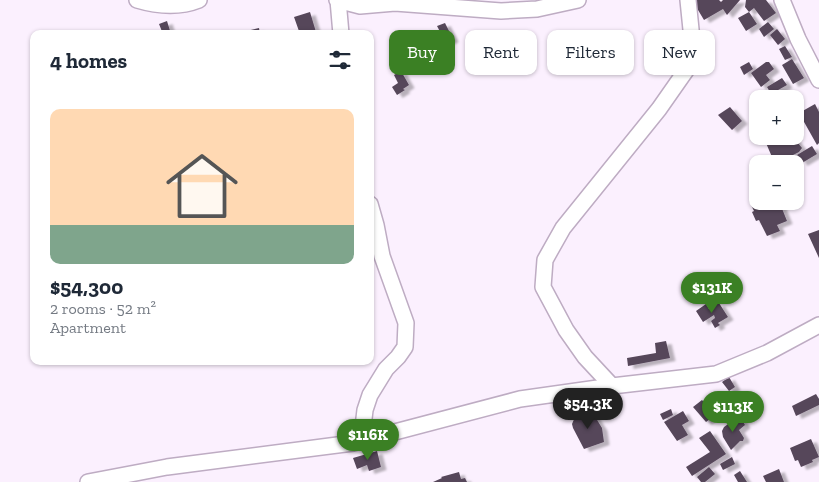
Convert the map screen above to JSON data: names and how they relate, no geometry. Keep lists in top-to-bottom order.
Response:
{
  "page": {
    "chip": [
      "Buy",
      "Rent",
      "Filters",
      "New"
    ],
    "heading": "4 homes",
    "map_buttons": ["+", "−"],
    "list": [
      {
        "name": "$54,300",
        "note": "2 rooms · 52 m² · Apartment"
      }
    ],
    "price": [
      "$131K",
      "$54.3K",
      "$113K",
      "$116K"
    ]
  }
}
